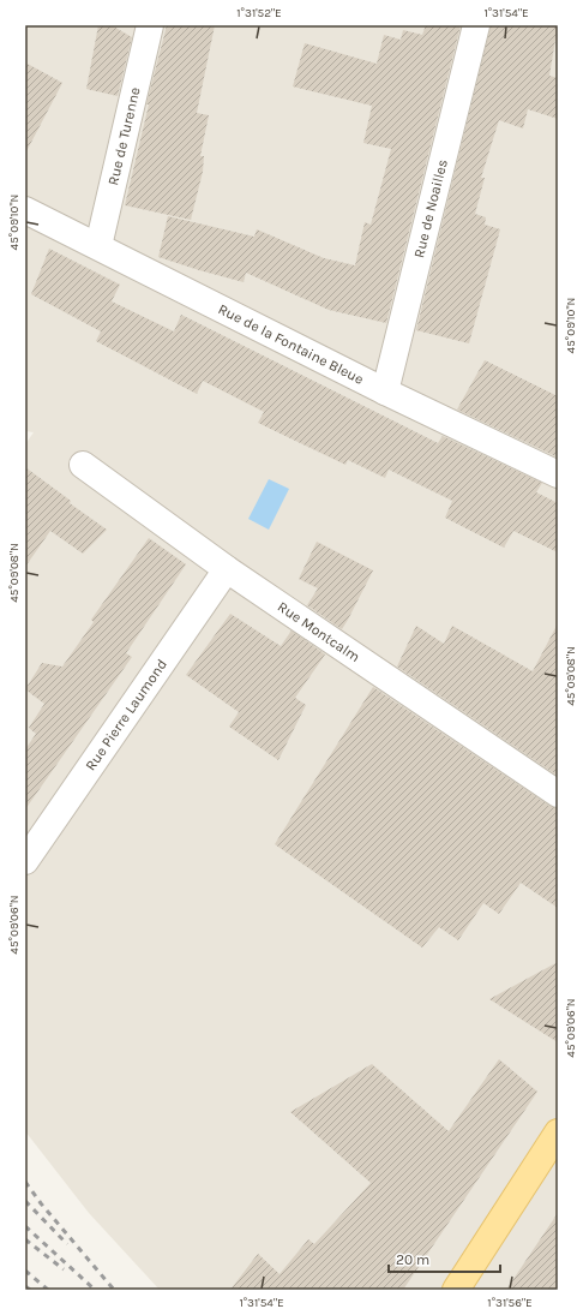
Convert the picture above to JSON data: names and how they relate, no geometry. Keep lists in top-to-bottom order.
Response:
{
  "streets": {
    "street": [
      "Rue de Turenne",
      "Rue de Noailles",
      "Rue de la Fontaine Bleue",
      "Rue Montcalm",
      "Rue Pierre Laumond"
    ]
  },
  "crossings": [
    ["Rue de Turenne", "Rue de la Fontaine Bleue"],
    ["Rue de Noailles", "Rue de la Fontaine Bleue"],
    ["Rue Montcalm", "Rue Pierre Laumond"]
  ],
  "scale_bar": "20 m",
  "coordinates": [
    "1°31'52\"E",
    "1°31'54\"E",
    "45°09'10\"N",
    "45°09'08\"N",
    "45°09'06\"N",
    "1°31'56\"E"
  ]
}
